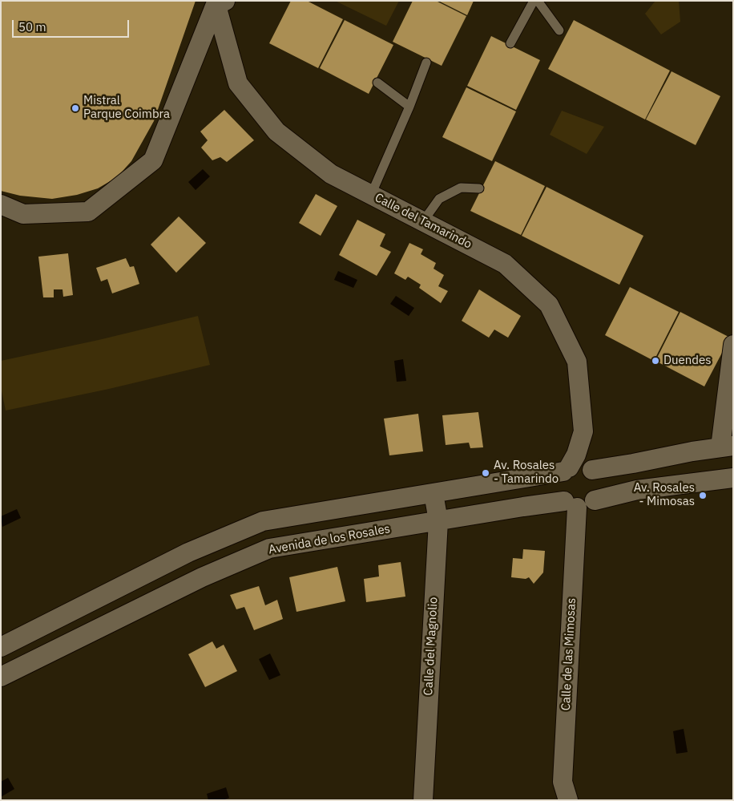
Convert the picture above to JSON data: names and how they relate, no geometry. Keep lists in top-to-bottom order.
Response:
{
  "streets": {
    "street": [
      "Calle del Tamarindo",
      "Avenida de los Rosales",
      "Calle del Magnolio",
      "Calle de las Mimosas"
    ]
  },
  "crossings": [
    ["Calle del Tamarindo", "Avenida de los Rosales"],
    ["Calle del Tamarindo", "Calle de las Mimosas"],
    ["Avenida de los Rosales", "Calle del Magnolio"],
    ["Avenida de los Rosales", "Calle de las Mimosas"]
  ],
  "places": [
    "Mistral Parque Coimbra",
    "Duendes",
    "Av. Rosales - Tamarindo",
    "Av. Rosales - Mimosas"
  ],
  "scale_bar": "50 m"
}
